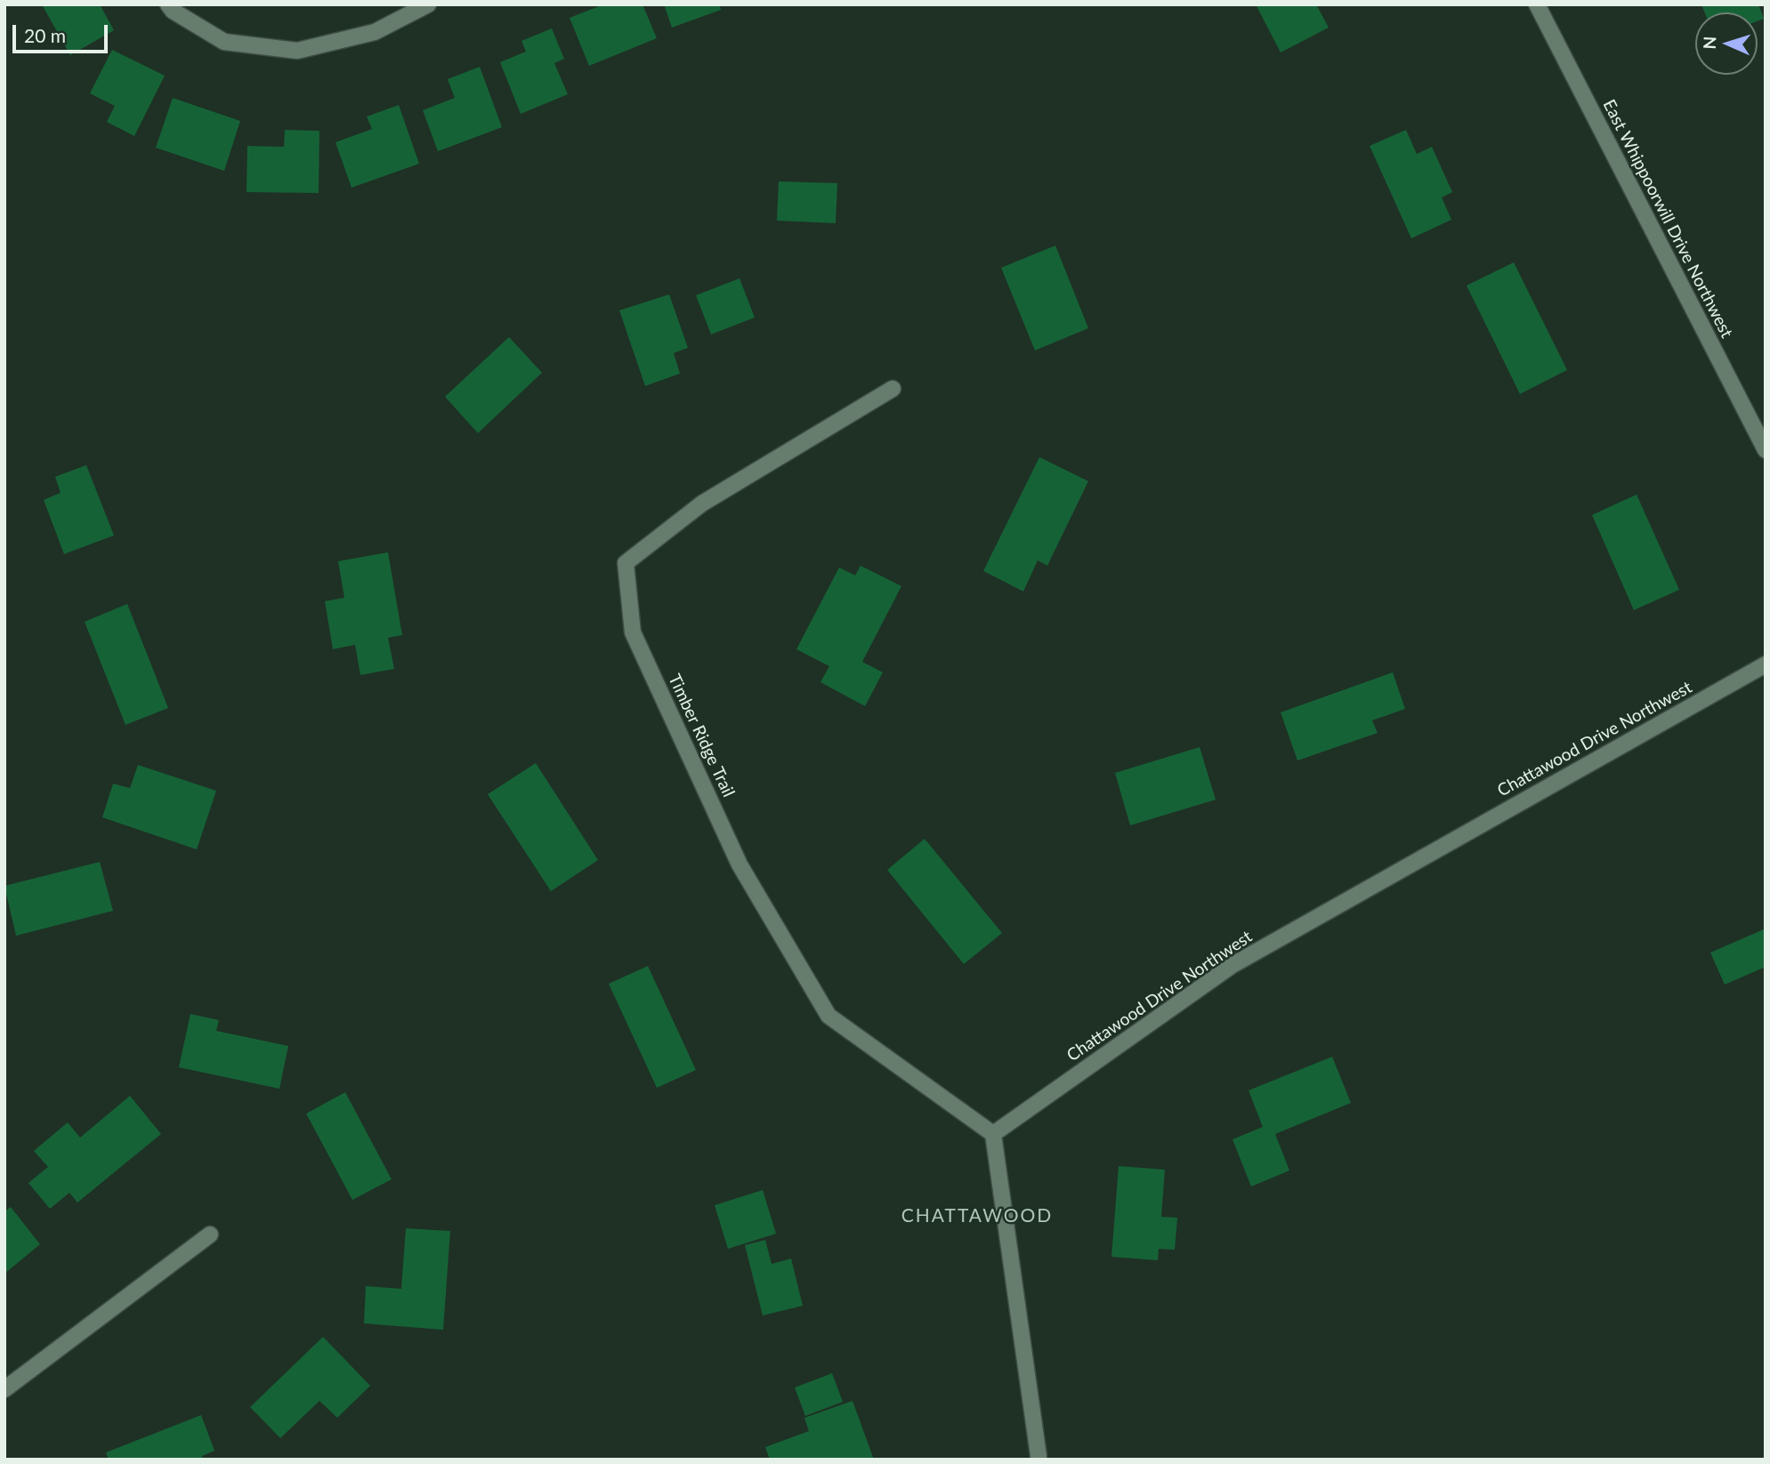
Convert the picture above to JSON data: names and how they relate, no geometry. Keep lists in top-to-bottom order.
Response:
{
  "streets": {
    "street": ["East Whippoorwill Drive Northwest", "Timber Ridge Trail", "Chattawood Drive Northwest"]
  },
  "crossings": [
    ["Timber Ridge Trail", "Chattawood Drive Northwest"]
  ],
  "districts": ["CHATTAWOOD"],
  "scale_bar": "20 m",
  "north": "left"
}
